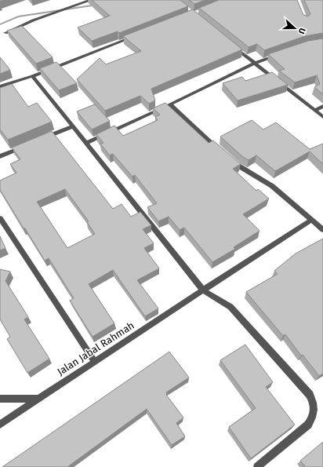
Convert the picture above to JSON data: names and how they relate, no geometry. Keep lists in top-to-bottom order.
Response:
{
  "streets": {
    "street": ["Jalan Jabal Rahmah"]
  },
  "north": "right"
}
